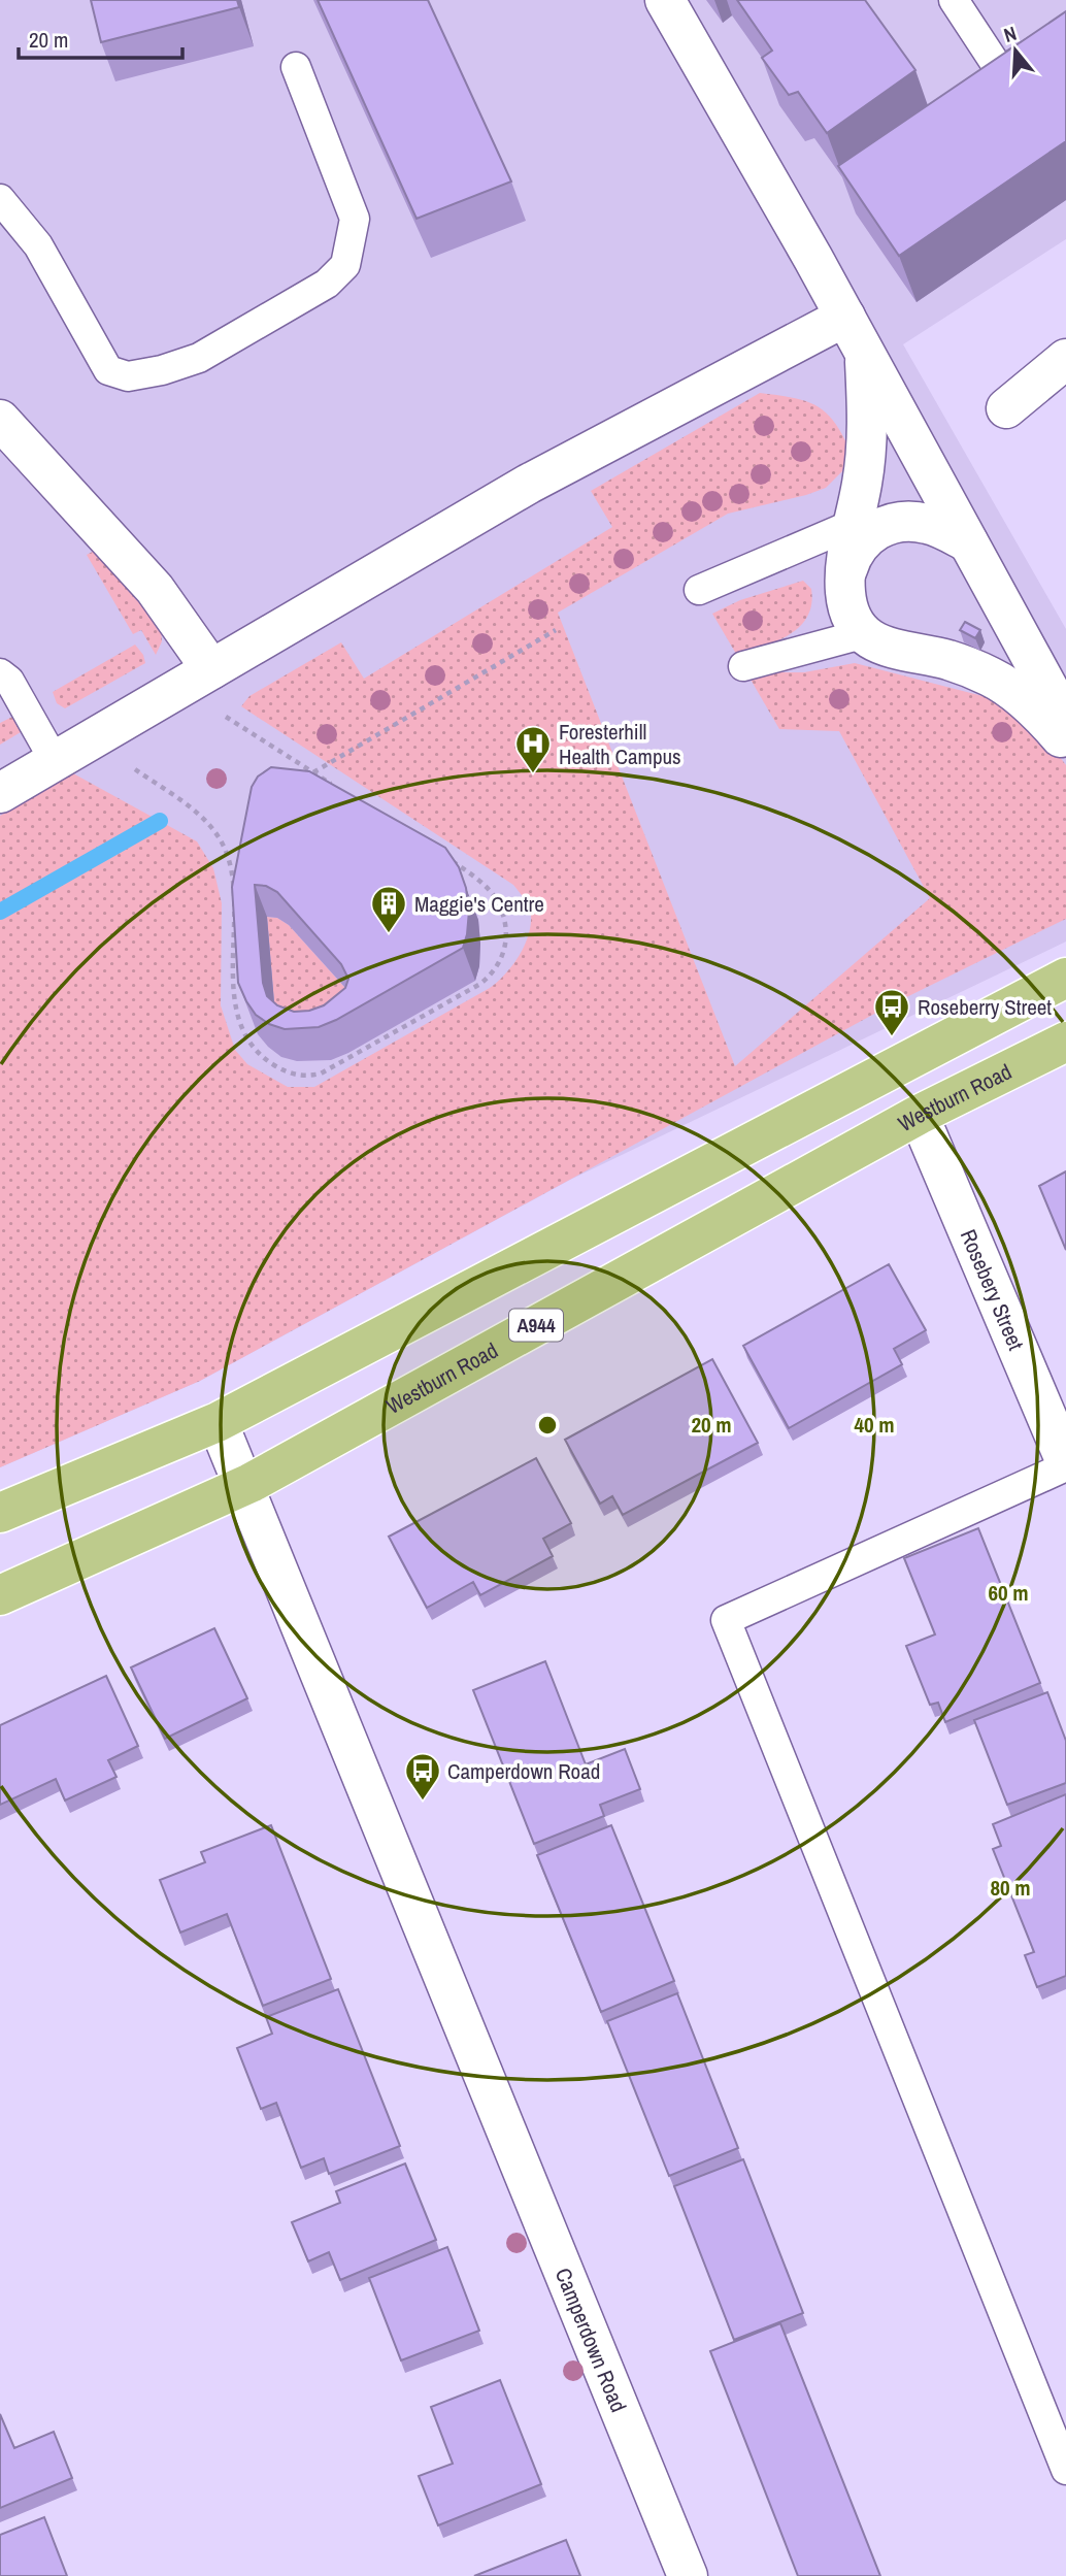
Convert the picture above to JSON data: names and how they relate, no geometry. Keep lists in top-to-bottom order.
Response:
{
  "streets": {
    "main road": ["Westburn Road", "A944"],
    "street": ["Rosebery Street", "Camperdown Road"]
  },
  "crossings": [
    ["Westburn Road", "Rosebery Street"],
    ["Westburn Road", "Camperdown Road"]
  ],
  "places": {
    "hospital": ["Foresterhill Health Campus"],
    "building": ["Maggie's Centre"],
    "bus stop": ["Roseberry Street", "Camperdown Road"]
  },
  "scale_bar": "20 m",
  "north": "top",
  "rings": [
    "20 m",
    "40 m",
    "60 m",
    "80 m"
  ]
}
